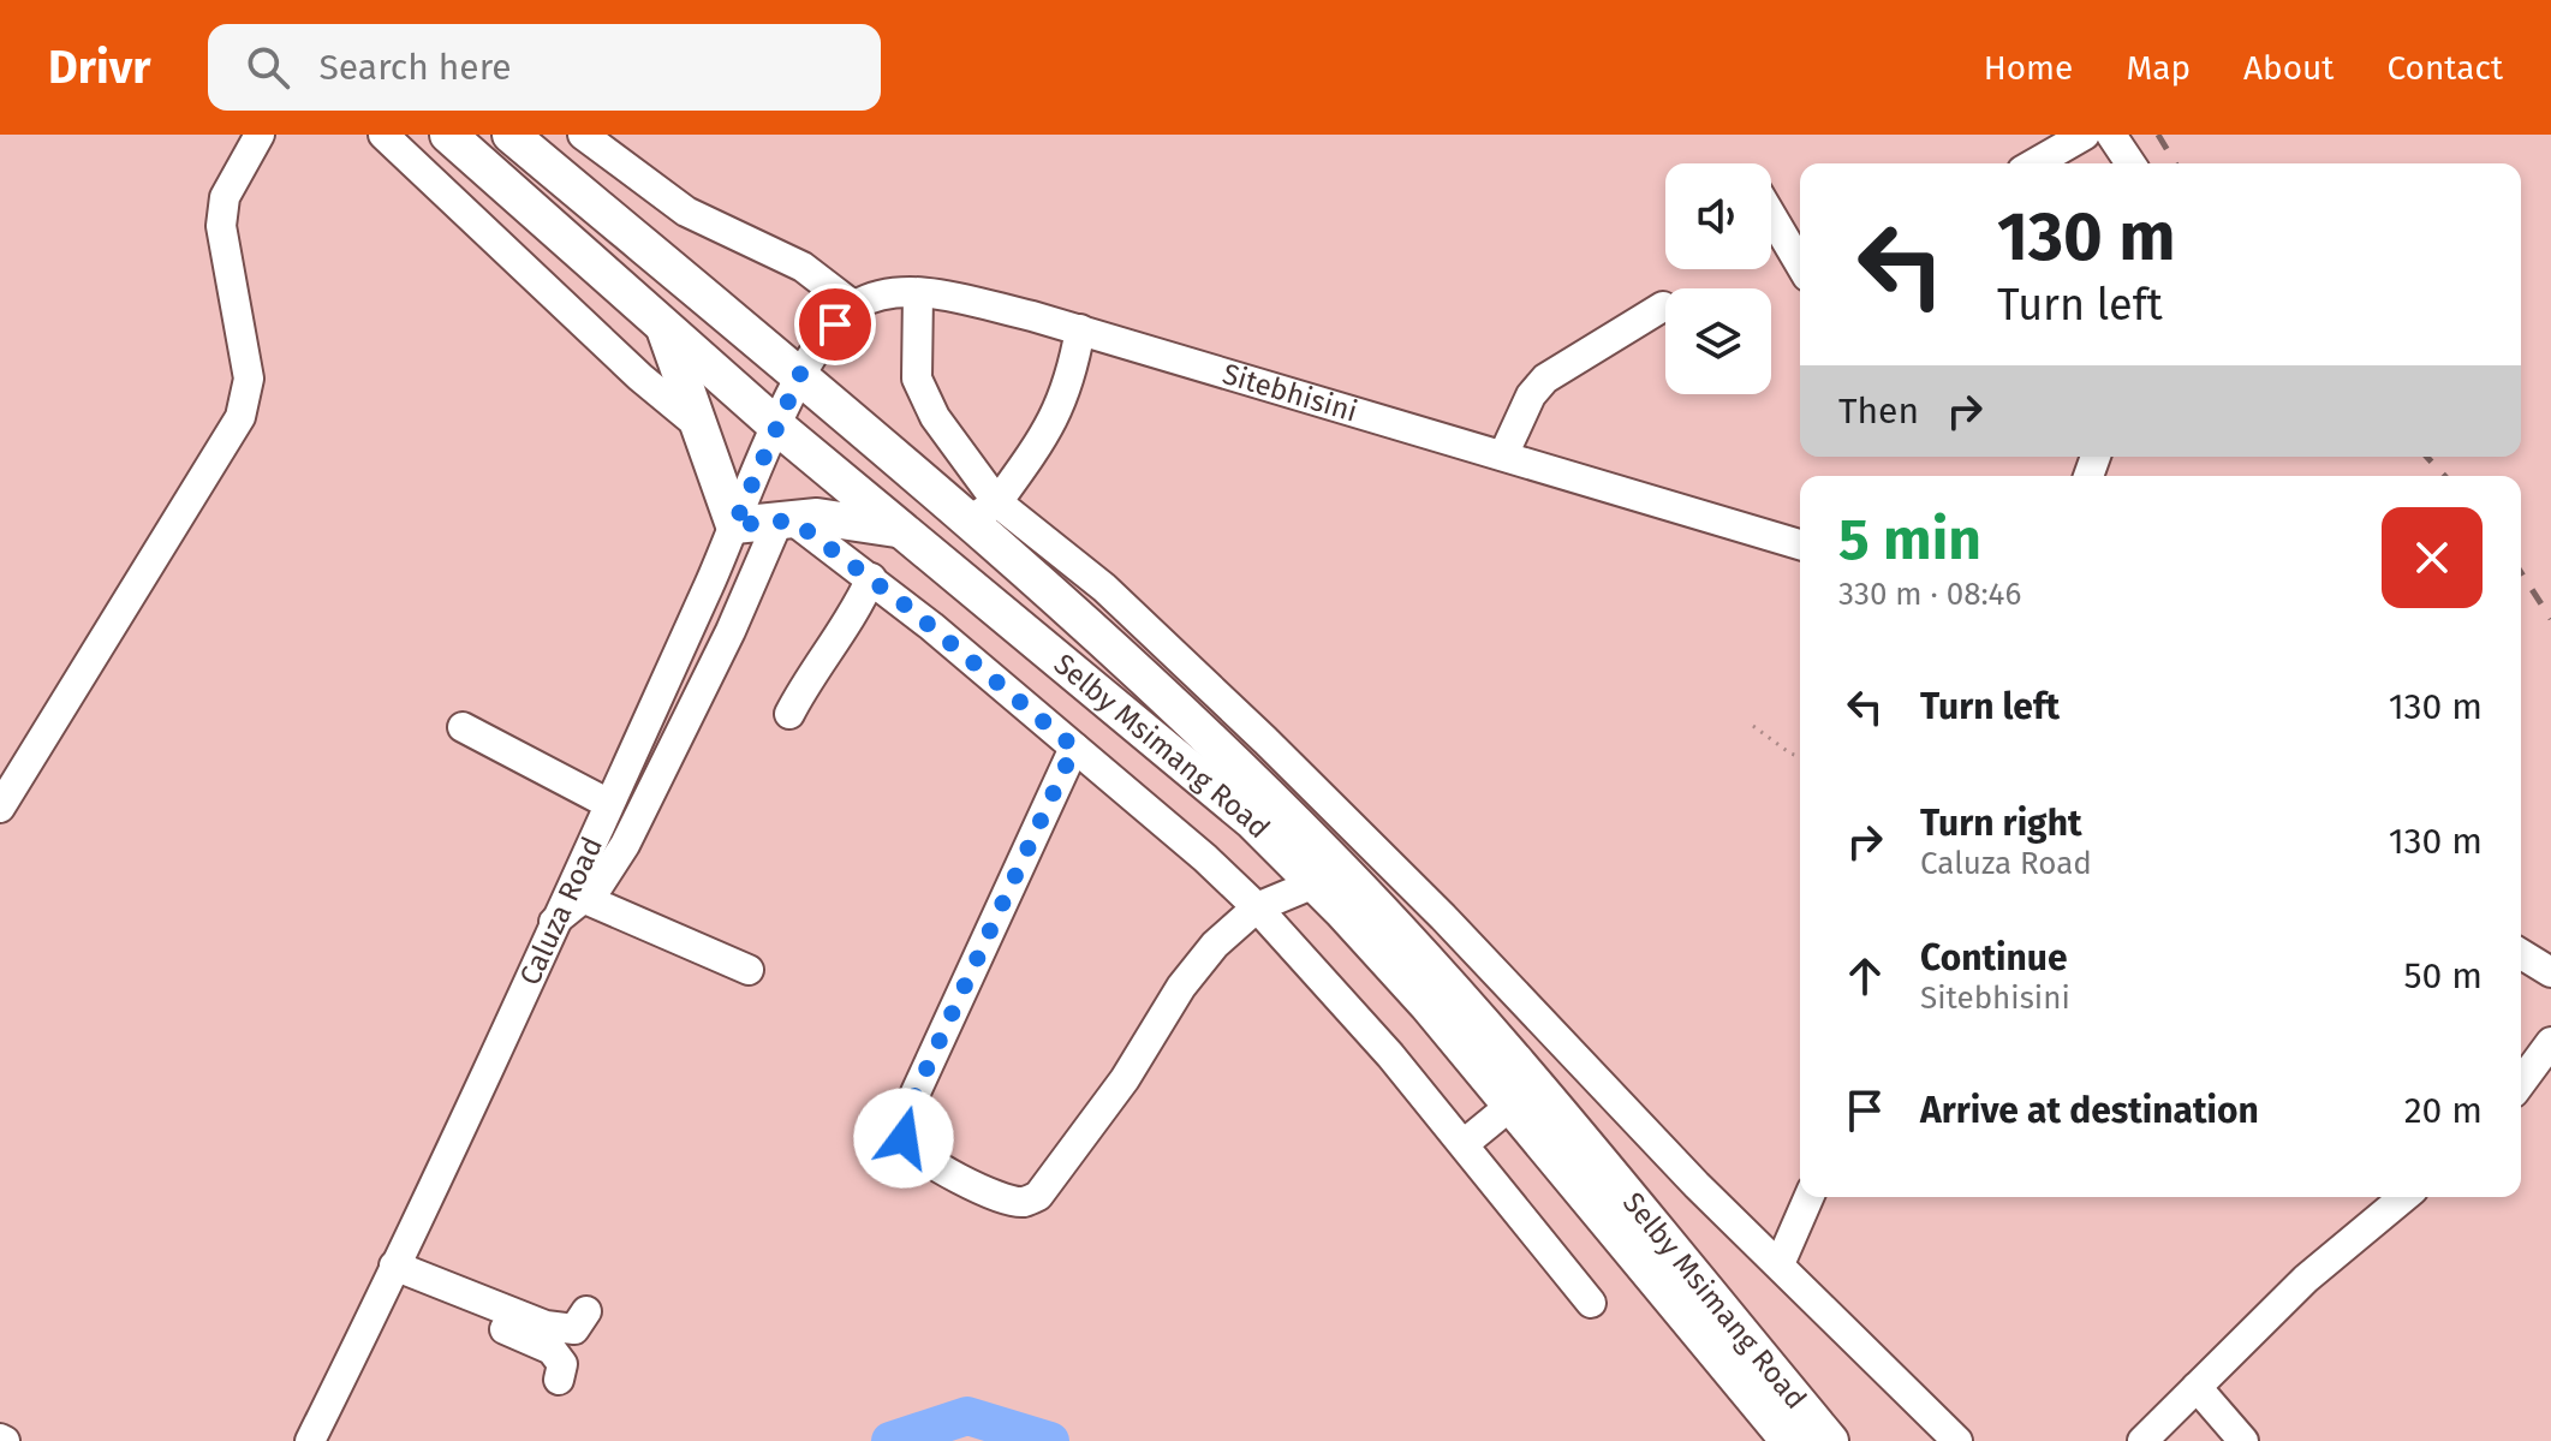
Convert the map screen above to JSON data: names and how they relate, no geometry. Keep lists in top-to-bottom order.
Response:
{
  "streets": {
    "main road": ["Selby Msimang Road"],
    "street": ["Sitebhisini", "Caluza Road"]
  },
  "crossings": [
    ["Selby Msimang Road", "Caluza Road"]
  ],
  "page": {
    "header": "Drivr",
    "search": "Search here",
    "nav": [
      "Home",
      "Map",
      "About",
      "Contact"
    ],
    "turn": ["130 m", "Turn left"],
    "then": "Then",
    "heading": ["5 min", "330 m · 08:46"],
    "list": [
      {
        "name": "Turn left",
        "value": "130 m"
      },
      {
        "name": "Turn right",
        "note": "Caluza Road",
        "value": "130 m"
      },
      {
        "name": "Continue",
        "note": "Sitebhisini",
        "value": "50 m"
      },
      {
        "name": "Arrive at destination",
        "value": "20 m"
      }
    ]
  }
}
